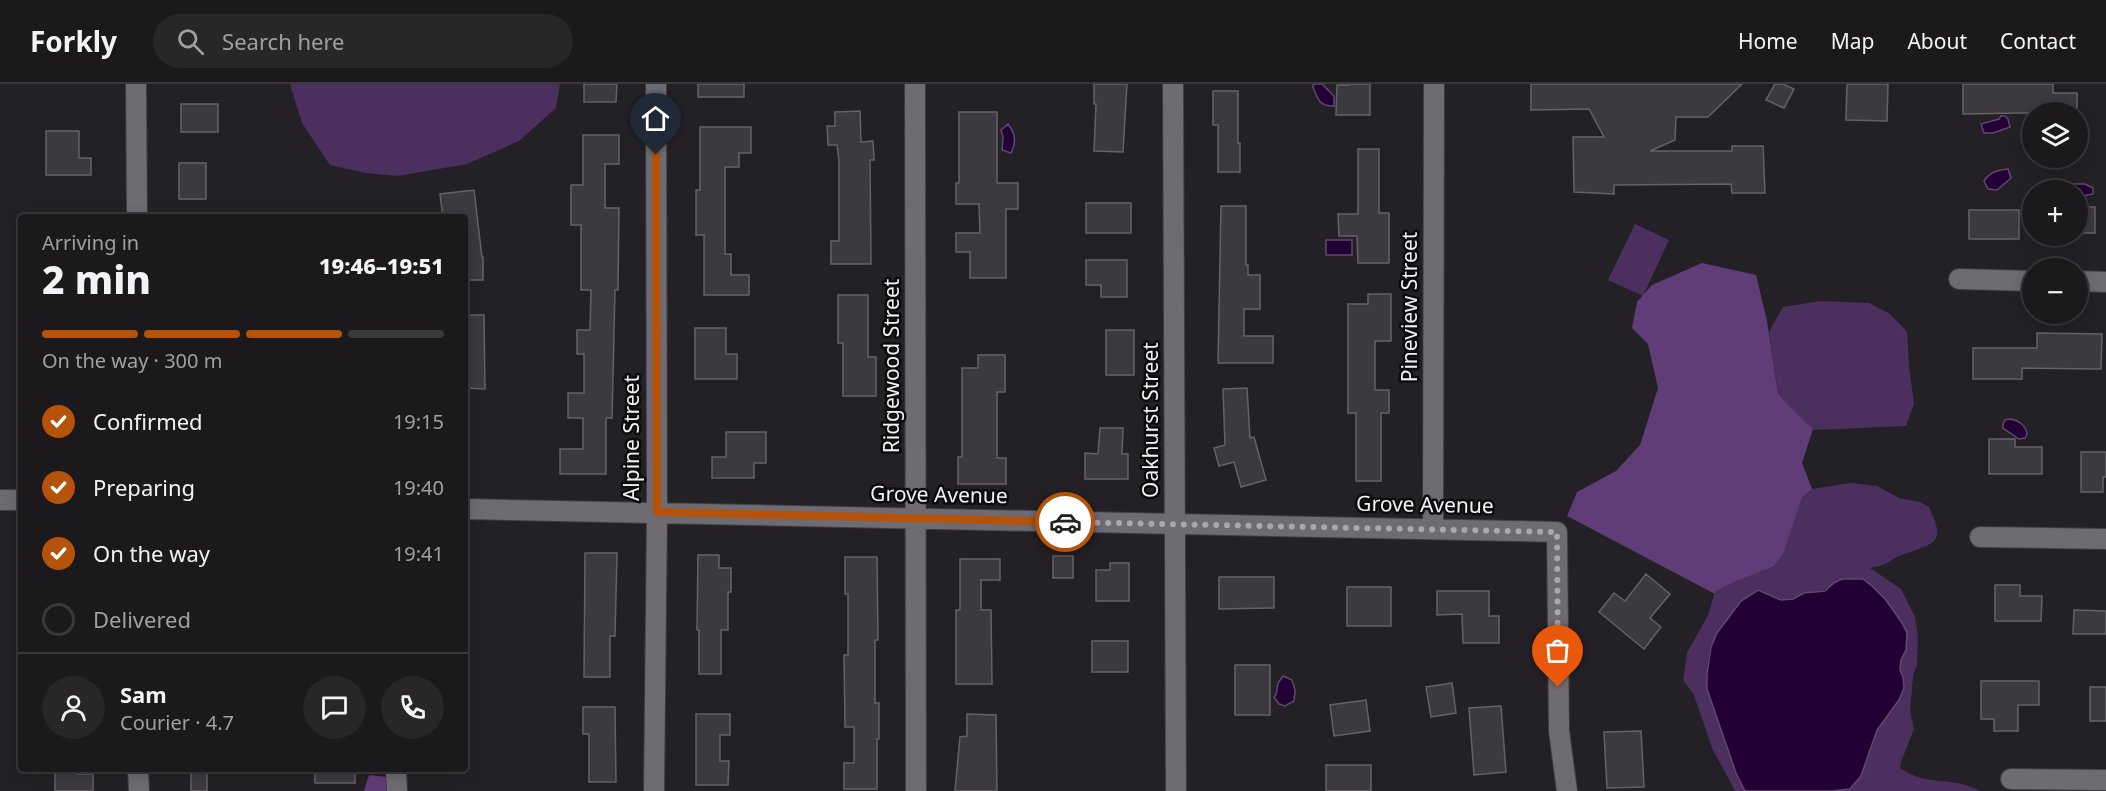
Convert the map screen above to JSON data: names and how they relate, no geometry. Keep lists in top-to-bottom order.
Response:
{
  "streets": {
    "street": [
      "Pineview Street",
      "Ridgewood Street",
      "Oakhurst Street",
      "Alpine Street",
      "Grove Avenue"
    ]
  },
  "crossings": [
    ["Pineview Street", "Grove Avenue"],
    ["Ridgewood Street", "Grove Avenue"],
    ["Oakhurst Street", "Grove Avenue"],
    ["Alpine Street", "Grove Avenue"]
  ],
  "page": {
    "header": "Forkly",
    "search": "Search here",
    "nav": [
      "Home",
      "Map",
      "About",
      "Contact"
    ],
    "map_buttons": ["+", "−"],
    "heading": ["2 min", "Arriving in", "19:46–19:51"],
    "panel": ["Sam", "Courier · 4.7"],
    "bar": "On the way · 300 m",
    "list": [
      ["Confirmed", "19:15"],
      ["Preparing", "19:40"],
      ["On the way", "19:41"],
      "Delivered"
    ]
  }
}
